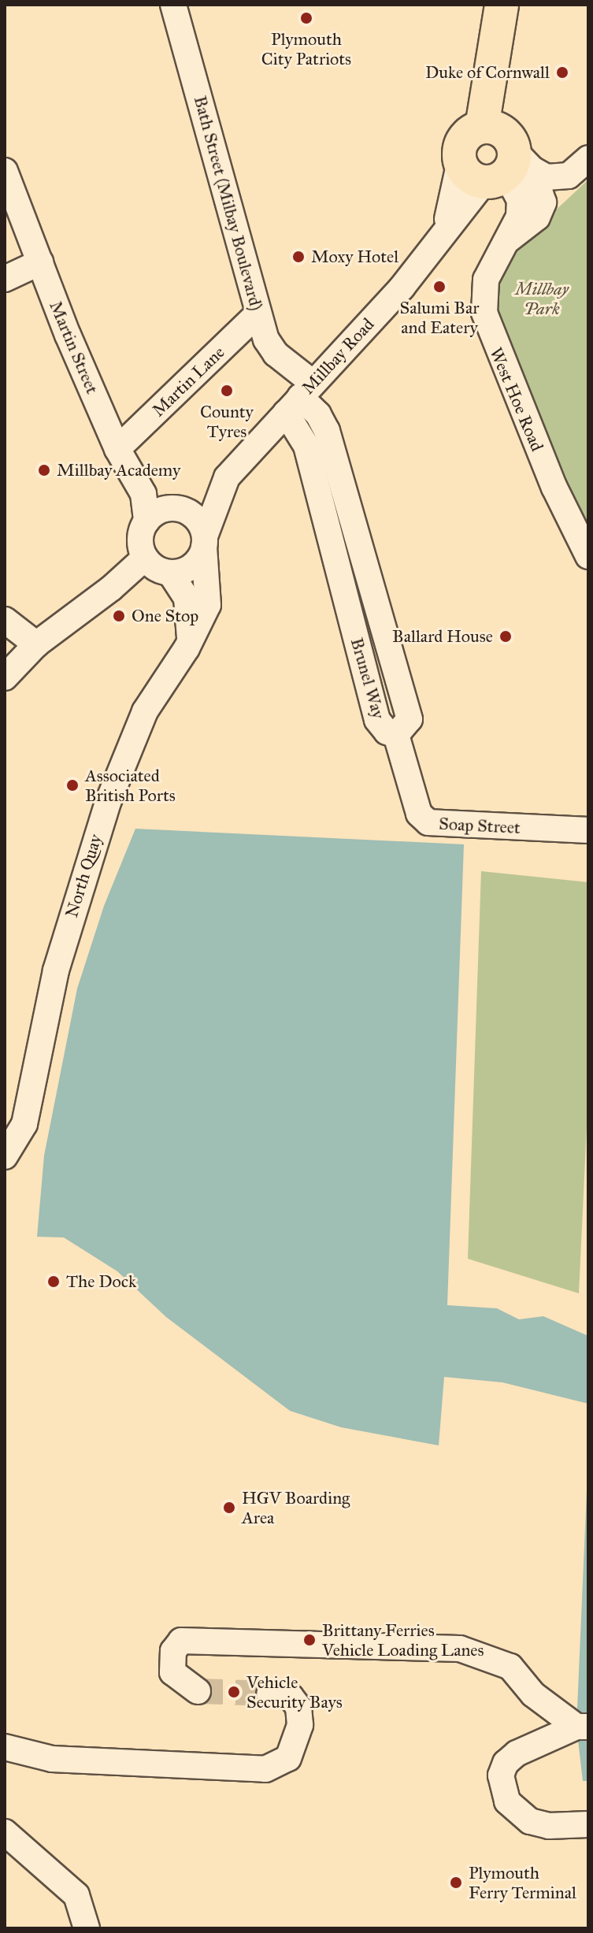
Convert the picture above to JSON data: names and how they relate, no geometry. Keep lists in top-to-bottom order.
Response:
{
  "streets": {
    "street": [
      "Bath Street (Milbay Boulevard)",
      "Martin Street",
      "Millbay Road",
      "Martin Lane",
      "West Hoe Road",
      "Brunel Way",
      "Soap Street",
      "North Quay"
    ]
  },
  "crossings": [
    ["Bath Street (Milbay Boulevard)", "Millbay Road"],
    ["Bath Street (Milbay Boulevard)", "Martin Lane"],
    ["Bath Street (Milbay Boulevard)", "Brunel Way"],
    ["Martin Street", "Millbay Road"],
    ["Martin Street", "Martin Lane"],
    ["Martin Street", "North Quay"],
    ["Millbay Road", "West Hoe Road"],
    ["Millbay Road", "Brunel Way"],
    ["Millbay Road", "North Quay"],
    ["Brunel Way", "Soap Street"]
  ],
  "parks": ["Millbay Park"],
  "places": [
    "Plymouth City Patriots",
    "Duke of Cornwall",
    "Moxy Hotel",
    "Salumi Bar and Eatery",
    "County Tyres",
    "Millbay Academy",
    "One Stop",
    "Ballard House",
    "Associated British Ports",
    "The Dock",
    "HGV Boarding Area",
    "Brittany Ferries Vehicle Loading Lanes",
    "Vehicle Security Bays",
    "Plymouth Ferry Terminal"
  ]
}
